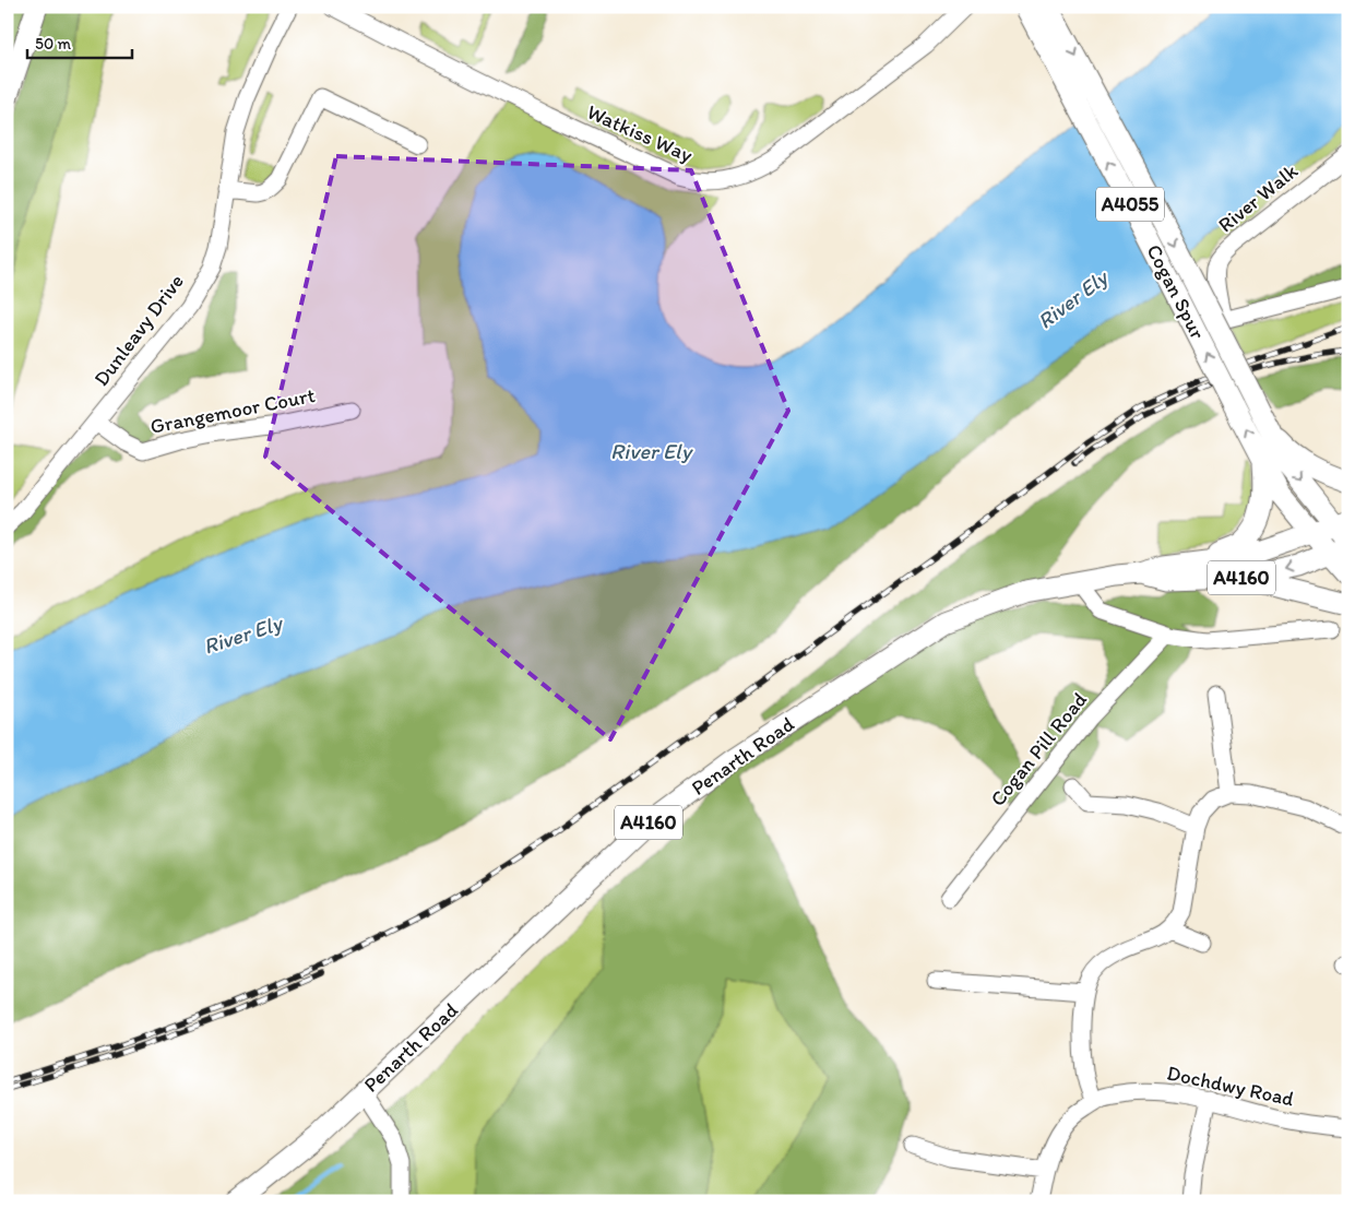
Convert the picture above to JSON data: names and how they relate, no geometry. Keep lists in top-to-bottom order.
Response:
{
  "streets": {
    "main road": [
      "A4055",
      "Cogan Spur",
      "A4160",
      "Penarth Road"
    ],
    "street": [
      "Watkiss Way",
      "River Walk",
      "Dunleavy Drive",
      "Grangemoor Court",
      "Cogan Pill Road",
      "Dochdwy Road"
    ]
  },
  "crossings": [
    ["A4055", "Cogan Spur"],
    ["A4055", "Penarth Road"],
    ["Dunleavy Drive", "Grangemoor Court"]
  ],
  "water": ["River Ely"],
  "scale_bar": "50 m"
}
